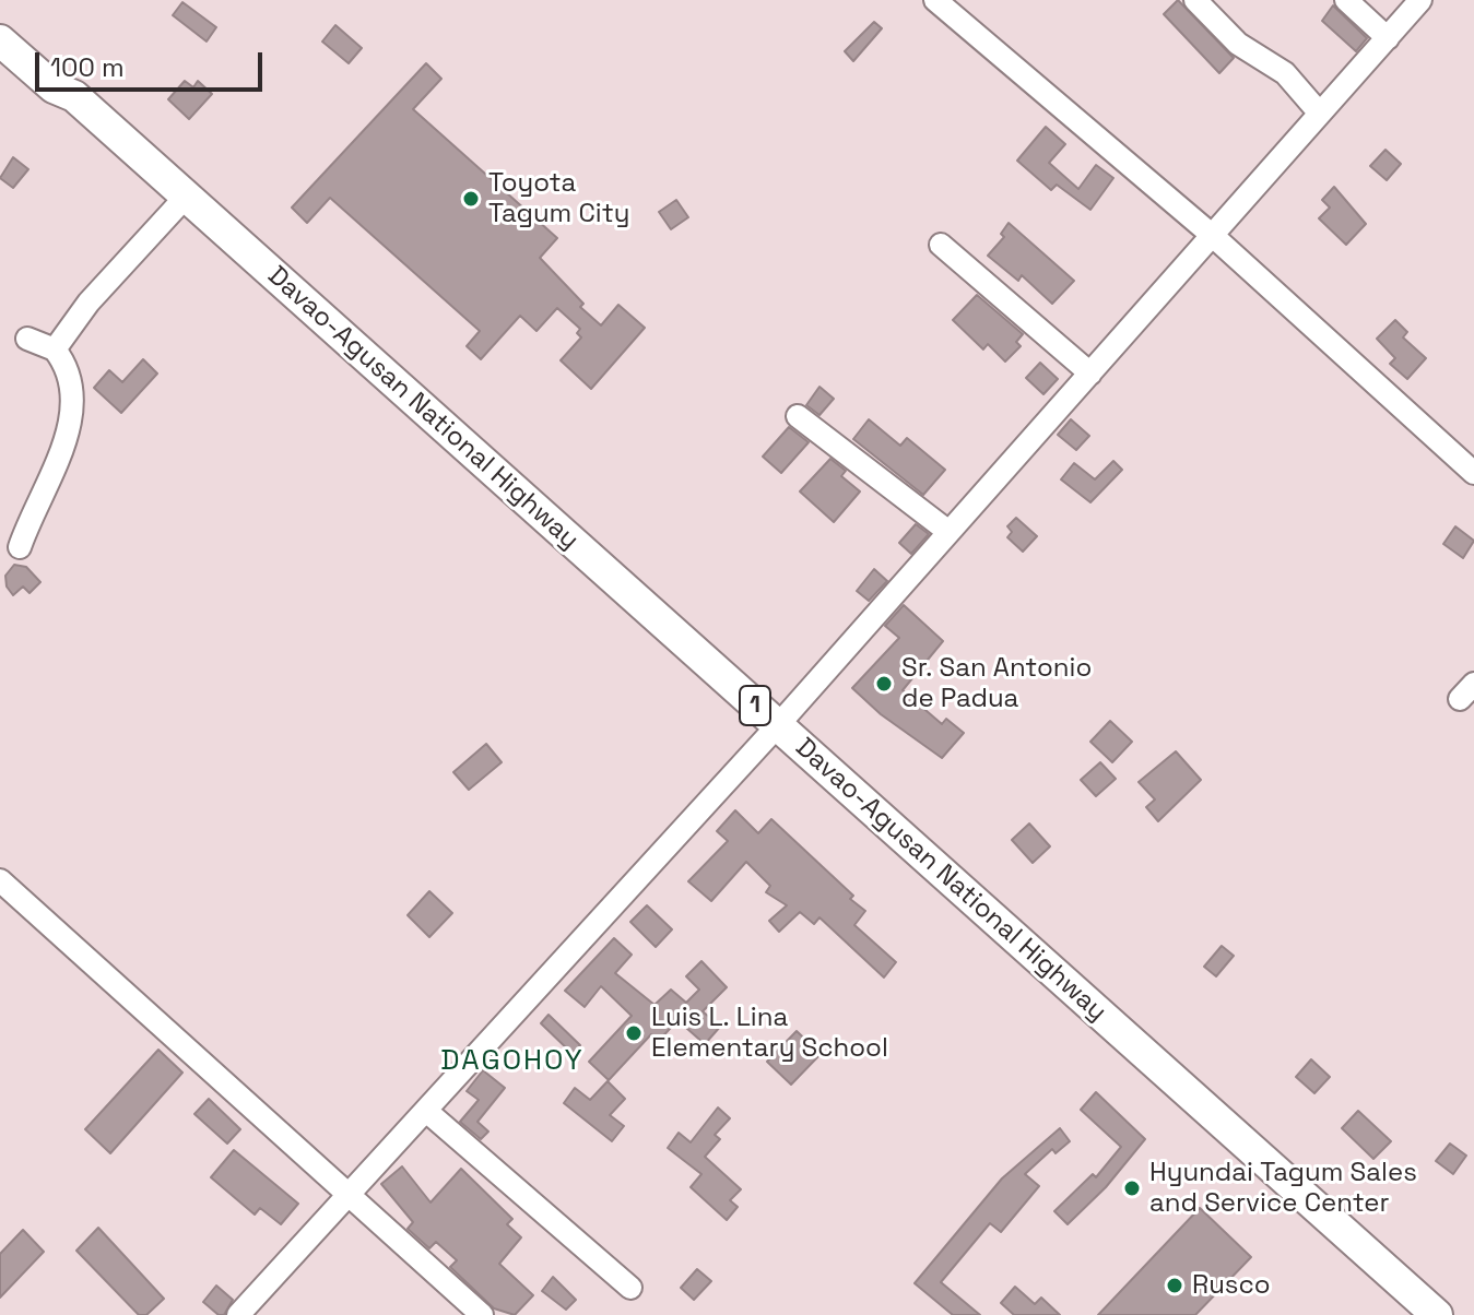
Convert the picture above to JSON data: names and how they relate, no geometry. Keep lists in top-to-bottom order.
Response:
{
  "streets": {
    "highway": ["Davao-Agusan National Highway", "1"]
  },
  "districts": ["DAGOHOY"],
  "places": [
    "Toyota Tagum City",
    "Sr. San Antonio de Padua",
    "Luis L. Lina Elementary School",
    "Hyundai Tagum Sales and Service Center",
    "Rusco"
  ],
  "scale_bar": "100 m"
}
